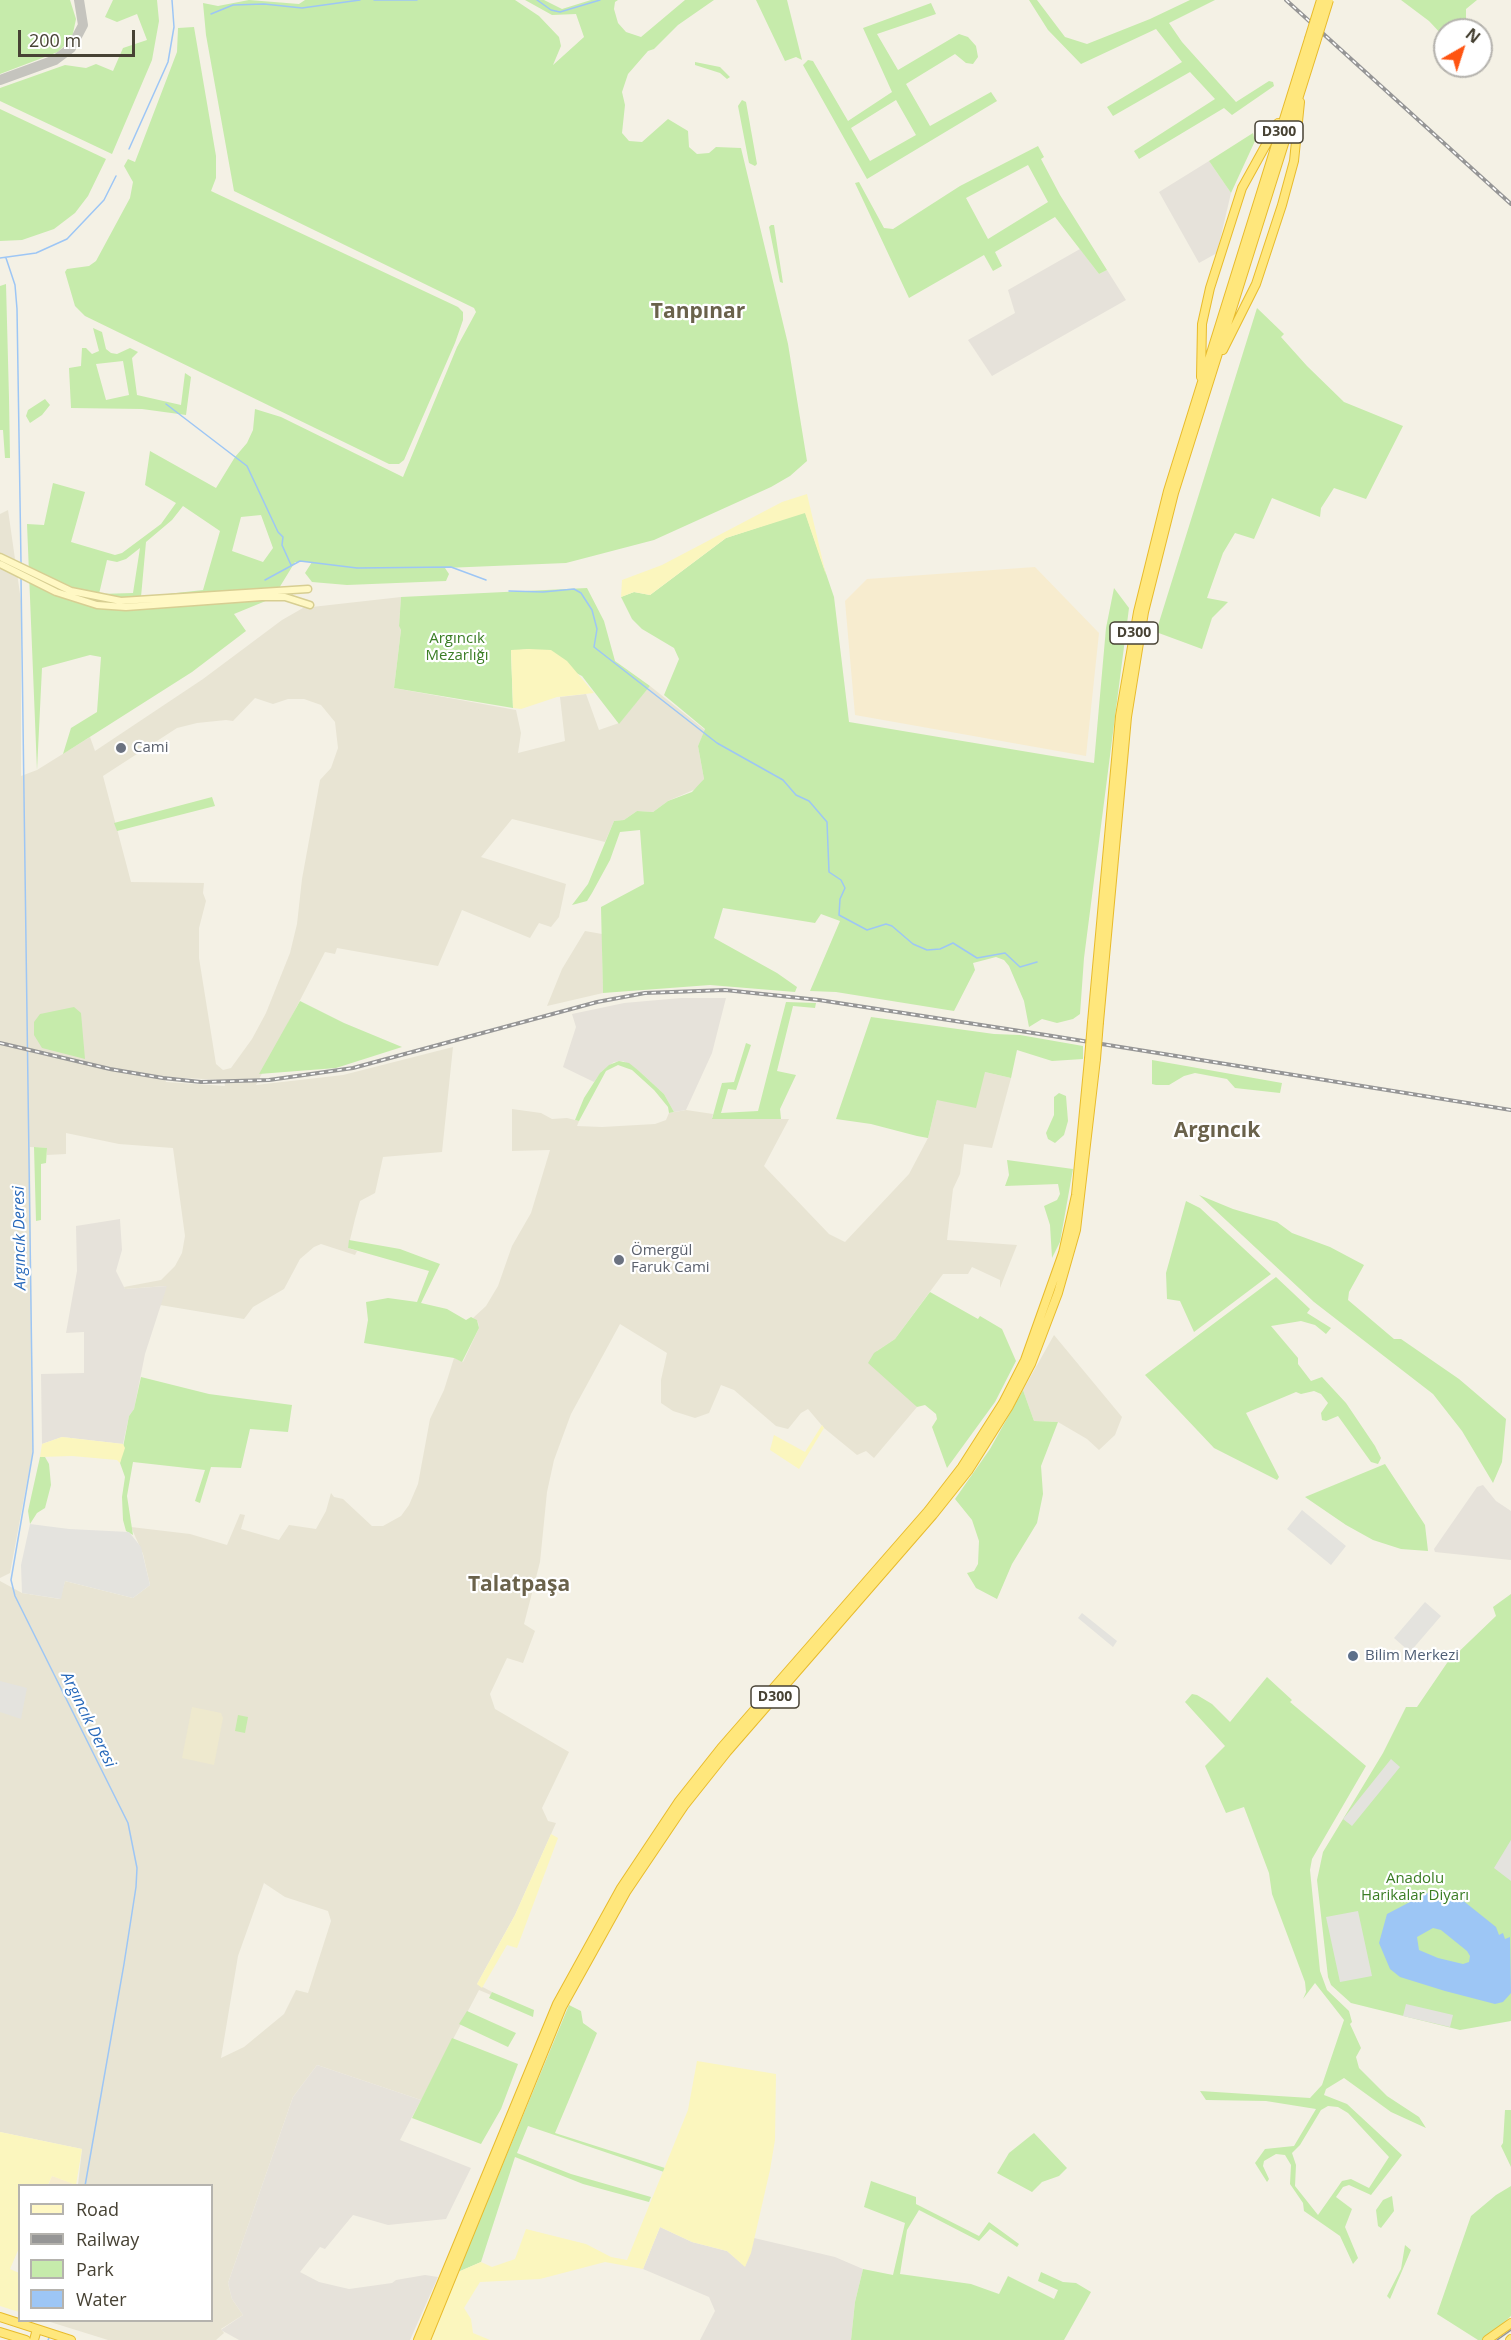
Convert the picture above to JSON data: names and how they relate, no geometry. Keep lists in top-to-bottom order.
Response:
{
  "streets": {
    "highway": ["D300"]
  },
  "districts": ["Tanpınar", "Argıncık", "Talatpaşa"],
  "water": ["Argıncık Deresi"],
  "parks": ["Argıncık Mezarlığı", "Anadolu Harikalar Diyarı"],
  "places": ["Cami", "Ömergül Faruk Cami", "Bilim Merkezi"],
  "legend": [
    "Road",
    "Railway",
    "Park",
    "Water"
  ],
  "scale_bar": "200 m",
  "north": "top right"
}
